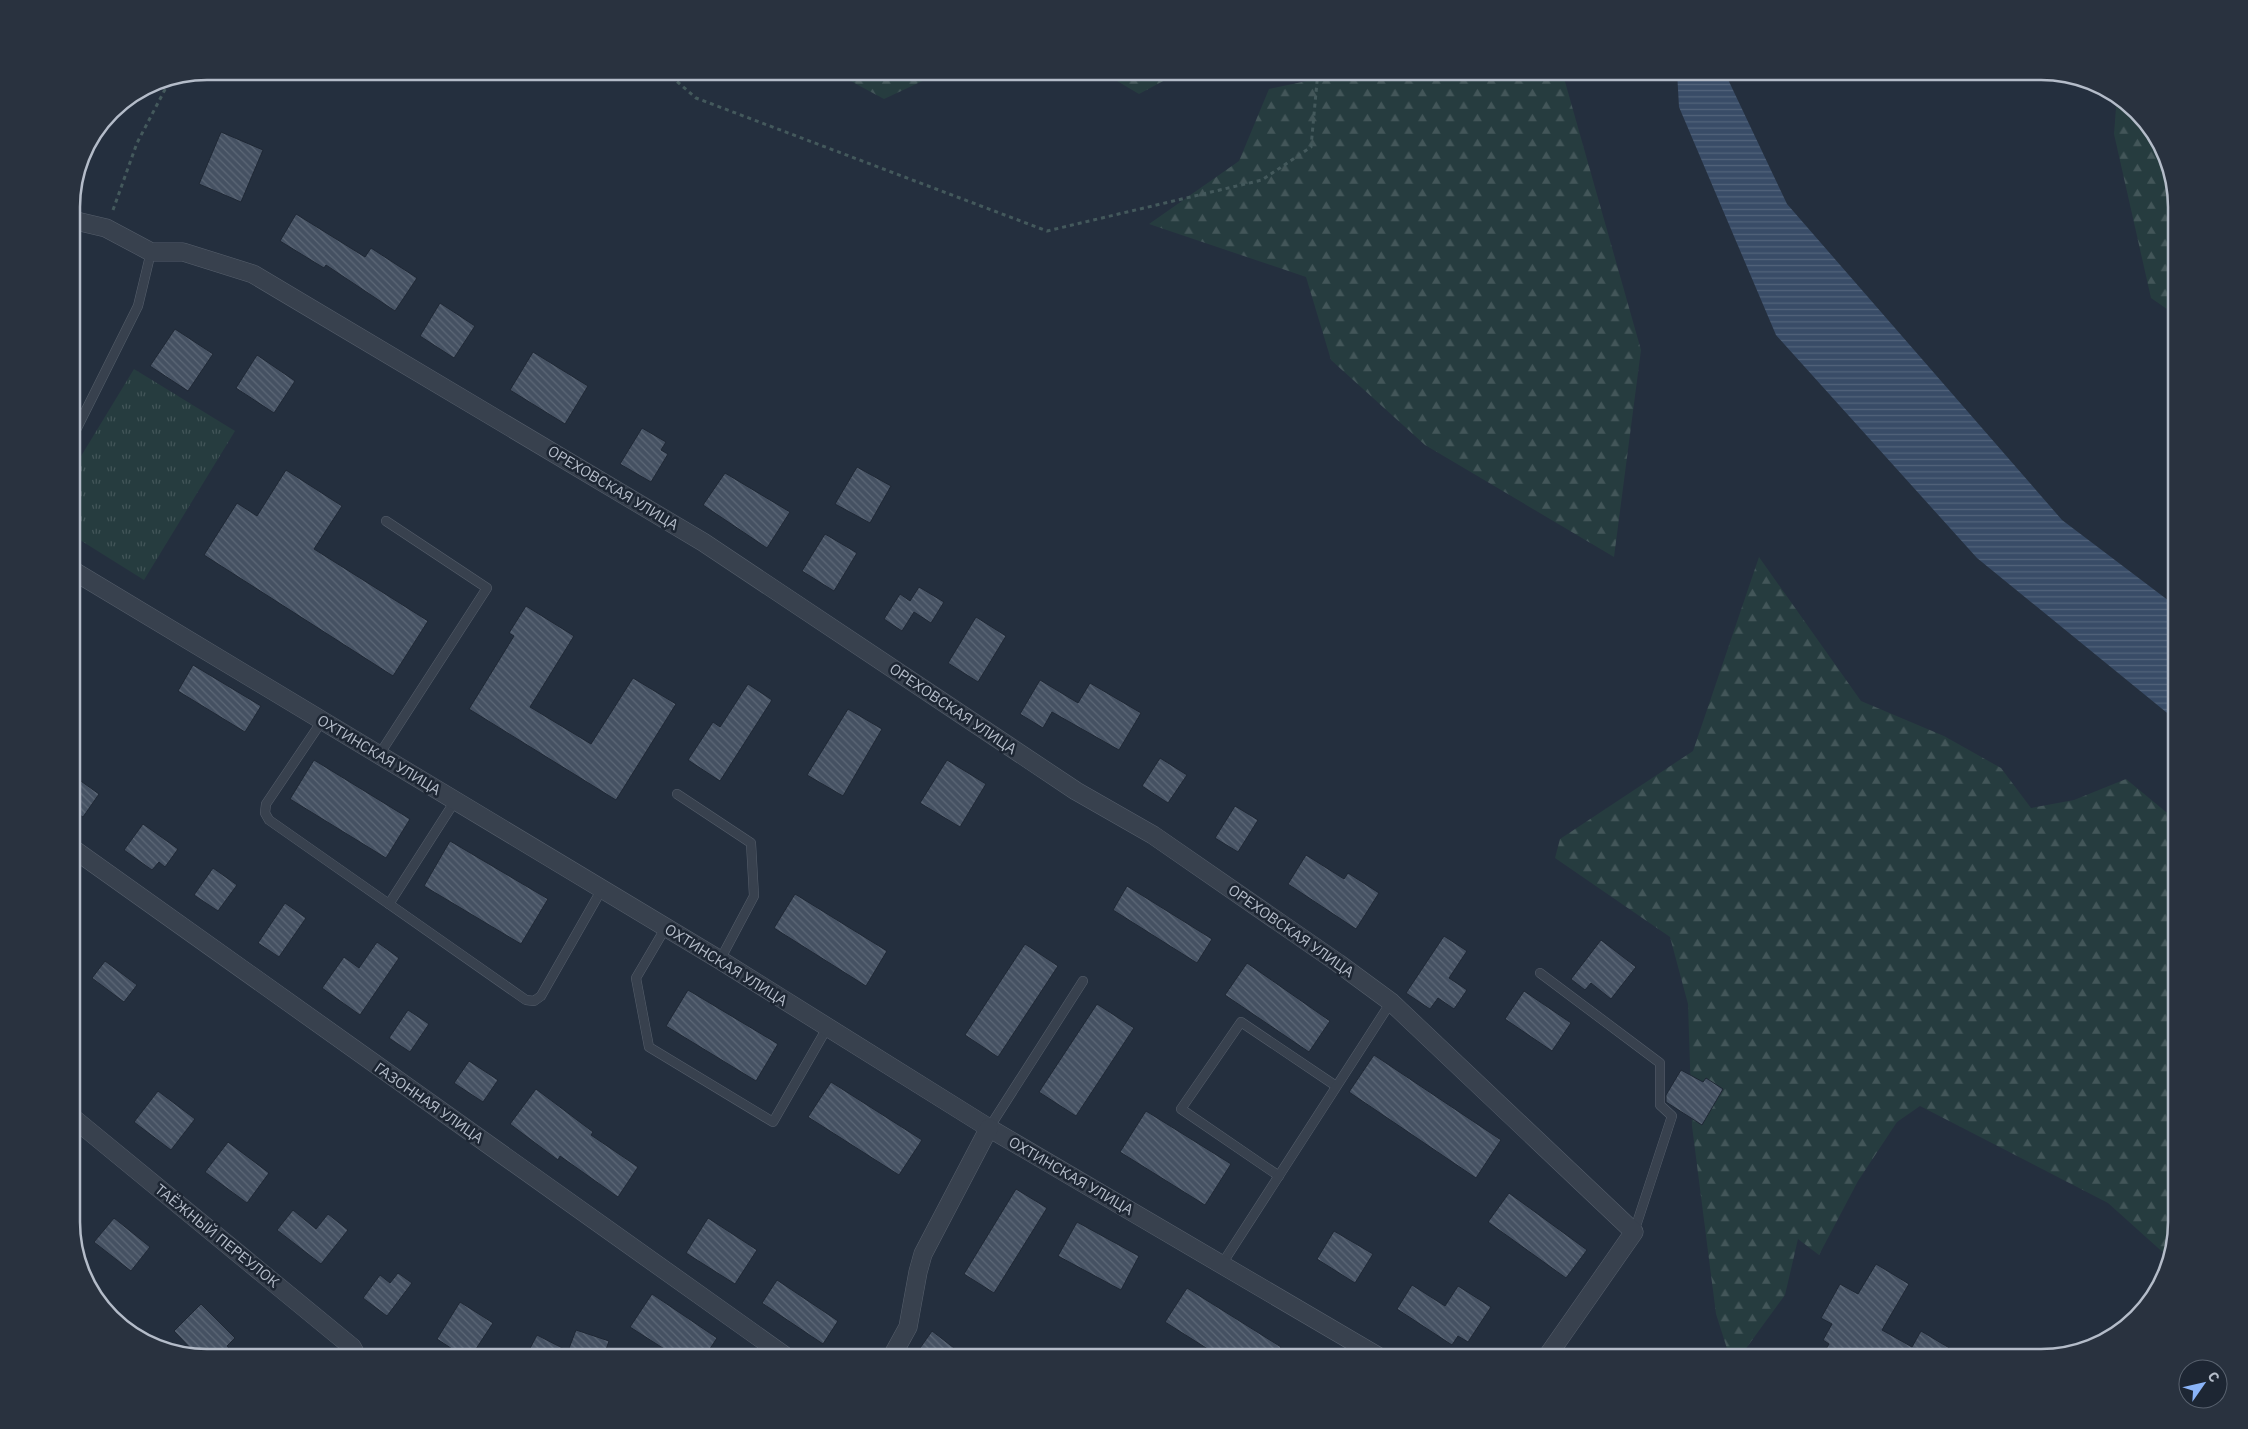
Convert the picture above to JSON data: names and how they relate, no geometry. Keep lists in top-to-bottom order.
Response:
{
  "streets": {
    "street": [
      "ОРЕХОВСКАЯ УЛИЦА",
      "ОХТИНСКАЯ УЛИЦА",
      "ГАЗОННАЯ УЛИЦА",
      "ТАЁЖНЫЙ ПЕРЕУЛОК"
    ]
  },
  "north": "top right"
}
